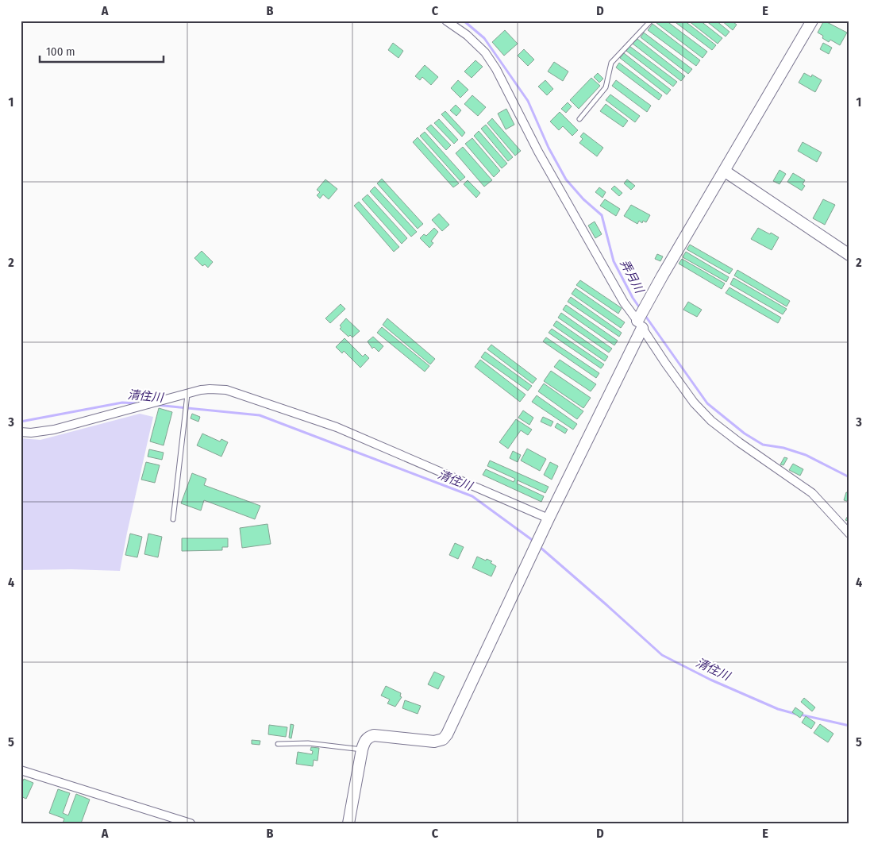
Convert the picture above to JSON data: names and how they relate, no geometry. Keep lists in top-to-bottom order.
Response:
{
  "water": ["弄月川", "清住川"],
  "scale_bar": "100 m",
  "grid": {
    "columns": [
      "A",
      "B",
      "C",
      "D",
      "E"
    ],
    "rows": [
      "1",
      "2",
      "3",
      "4",
      "5"
    ]
  }
}
